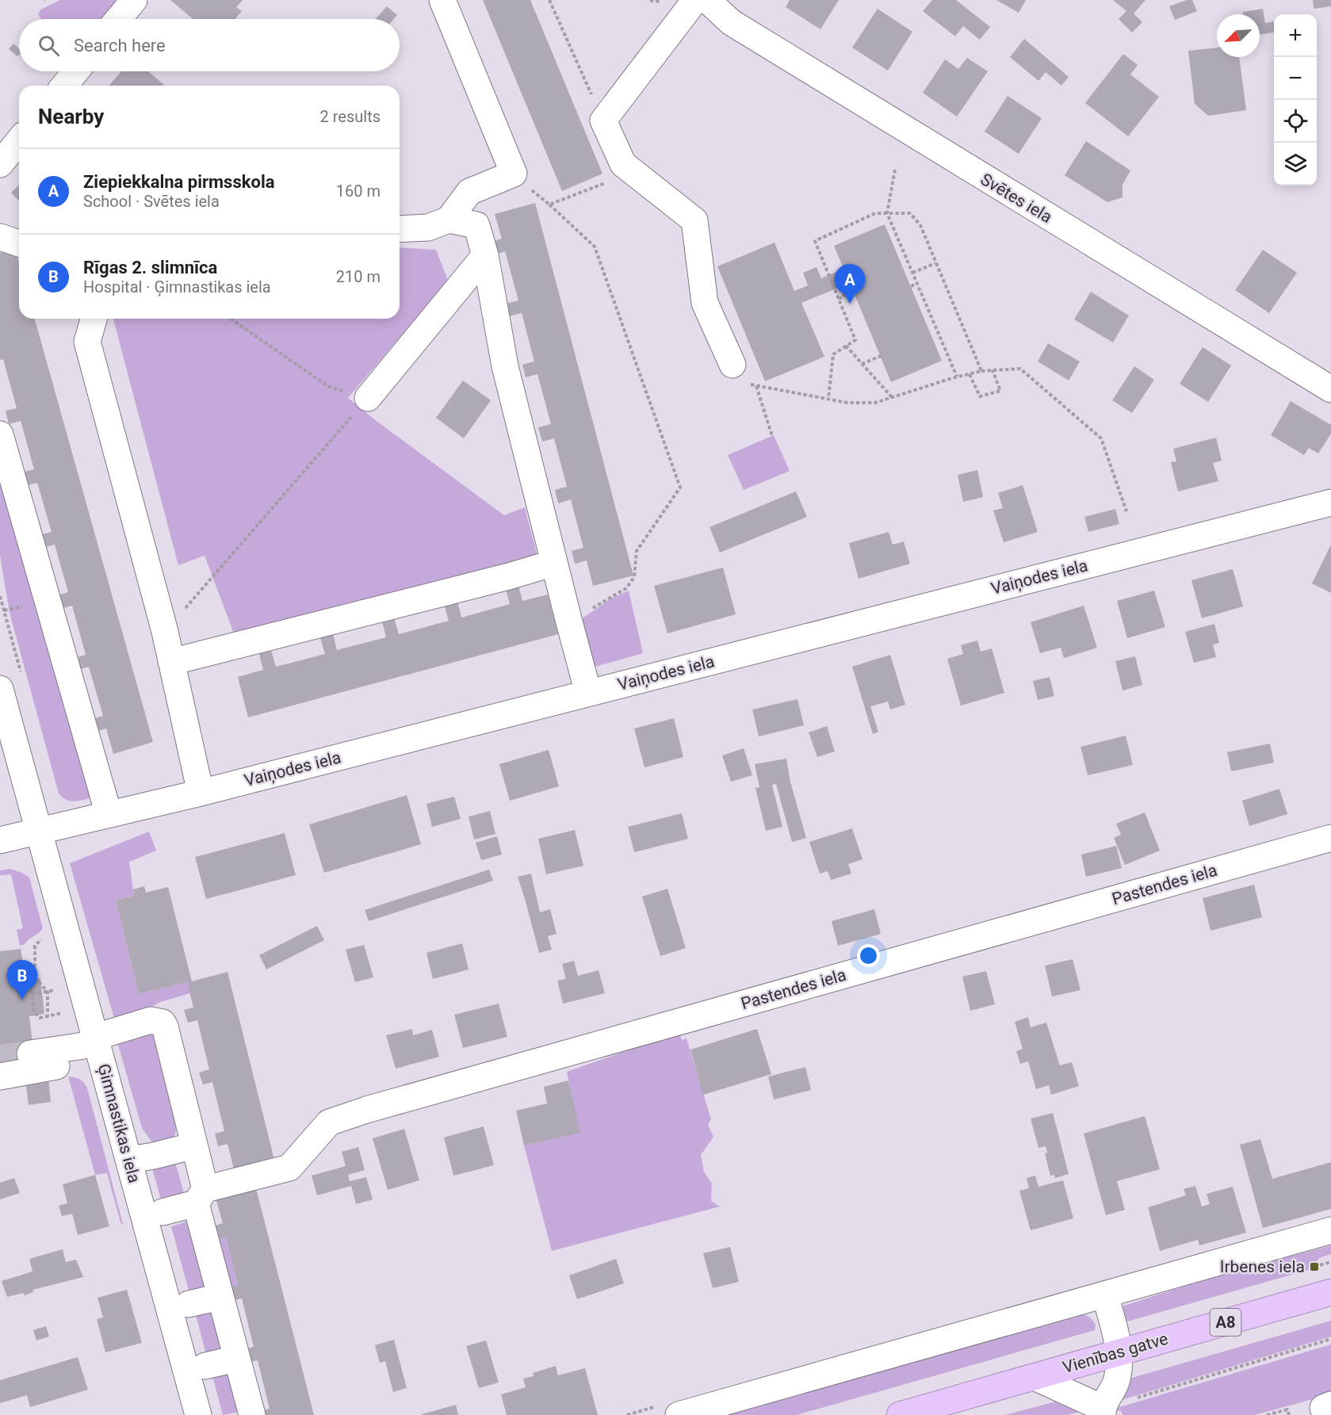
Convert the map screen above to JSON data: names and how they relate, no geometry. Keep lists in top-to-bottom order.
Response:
{
  "streets": {
    "highway": ["A8", "Vienības gatve"],
    "street": [
      "Svētes iela",
      "Vaiņodes iela",
      "Pastendes iela",
      "Ģimnastikas iela"
    ]
  },
  "crossings": [
    ["Vaiņodes iela", "Ģimnastikas iela"]
  ],
  "places": {
    "transit": ["Irbenes iela"]
  },
  "north": "bottom left",
  "page": {
    "map_buttons": ["+", "−"],
    "search": "Search here",
    "heading": ["Nearby", "2 results"],
    "list": [
      {
        "mark": "A",
        "name": "Ziepiekkalna pirmsskola",
        "note": "School · Svētes iela",
        "value": "160 m"
      },
      {
        "mark": "B",
        "name": "Rīgas 2. slimnīca",
        "note": "Hospital · Ģimnastikas iela",
        "value": "210 m"
      }
    ],
    "pins": ["A", "B"]
  }
}
